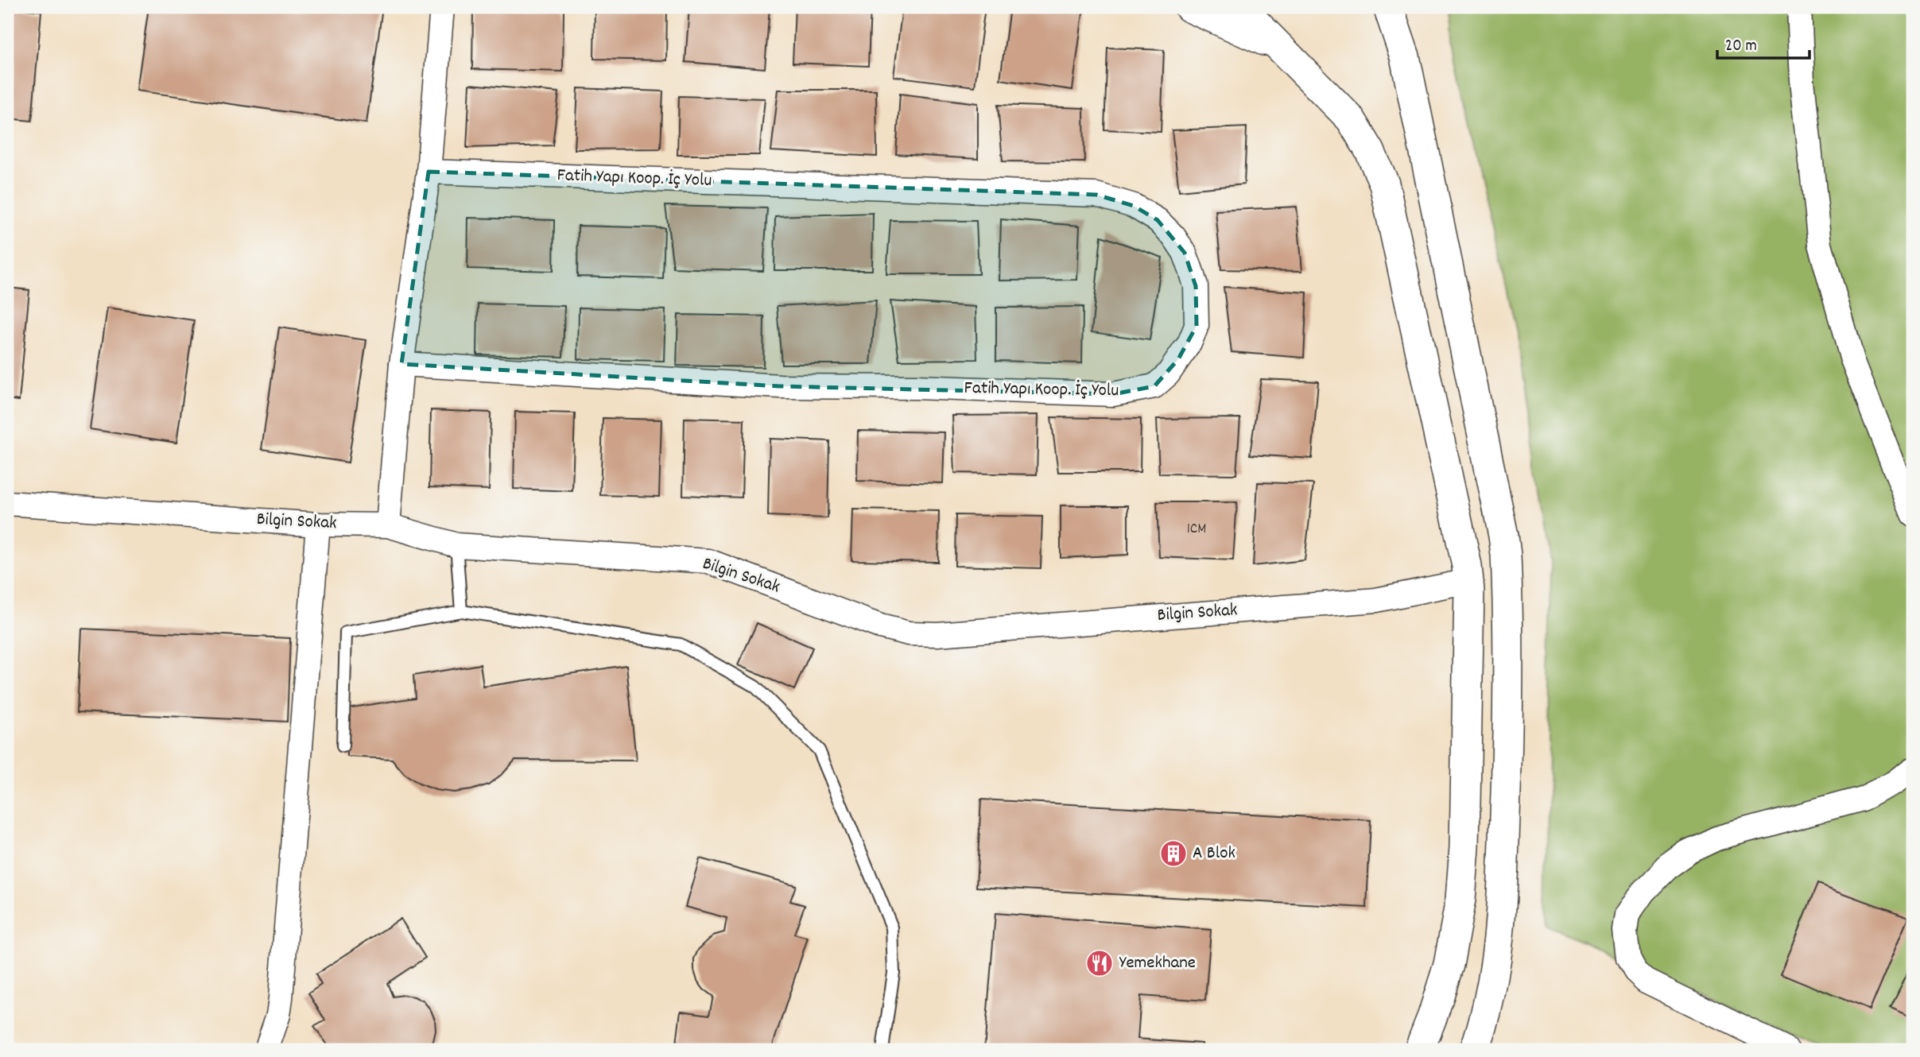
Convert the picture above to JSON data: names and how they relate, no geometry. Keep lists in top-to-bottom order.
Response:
{
  "streets": {
    "street": ["Fatih Yapı Koop. İç Yolu", "Bilgin Sokak"]
  },
  "places": {
    "building": ["A Blok"],
    "restaurant": ["Yemekhane"]
  },
  "house_numbers": ["1CM"],
  "scale_bar": "20 m"
}
